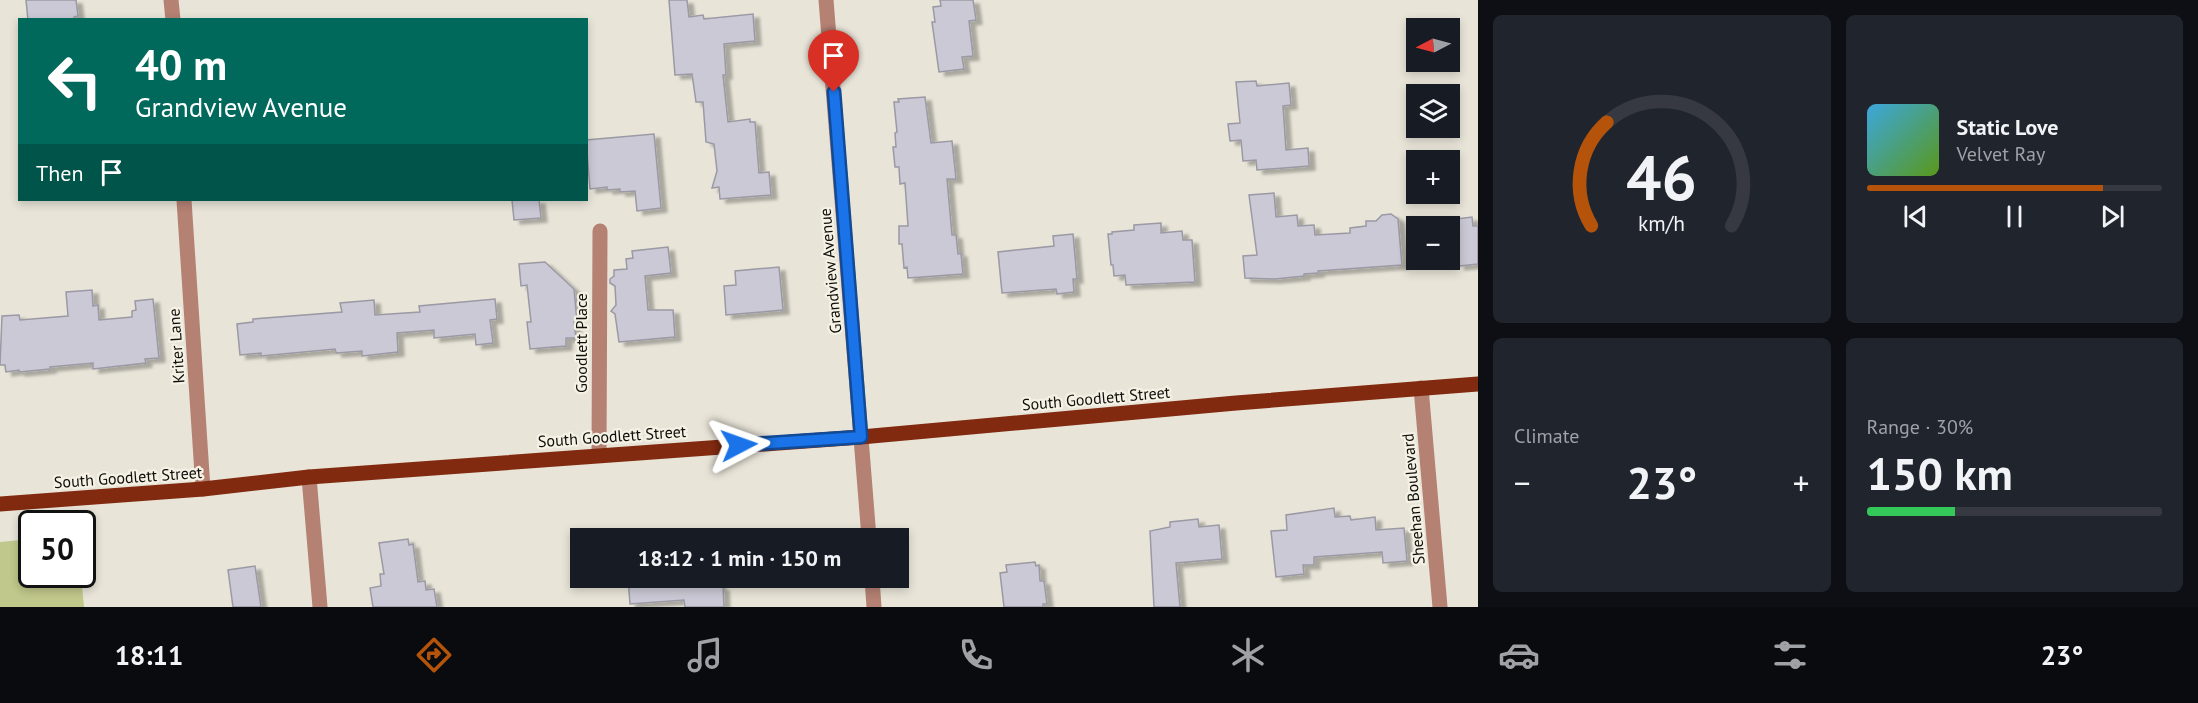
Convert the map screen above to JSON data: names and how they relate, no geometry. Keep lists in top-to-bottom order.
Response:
{
  "streets": {
    "main road": ["South Goodlett Street"],
    "street": [
      "Grandview Avenue",
      "Goodlett Place",
      "Kriter Lane",
      "Sheehan Boulevard"
    ]
  },
  "crossings": [
    ["Grandview Avenue", "South Goodlett Street"],
    ["Goodlett Place", "South Goodlett Street"],
    ["Kriter Lane", "South Goodlett Street"],
    ["South Goodlett Street", "Sheehan Boulevard"]
  ],
  "north": "left",
  "page": {
    "map_buttons": ["+", "−"],
    "turn": ["40 m", "Grandview Avenue"],
    "song": ["Static Love", "Velvet Ray"],
    "then": "Then",
    "tile": [
      "Climate",
      ["Range · 30%", "150 km"]
    ],
    "heat": ["−", "23°", "+"],
    "limit": "50",
    "trip": "18:12 · 1 min · 150 m",
    "tabs": ["18:11", "23°"],
    "gauge": ["46", "km/h"]
  }
}
